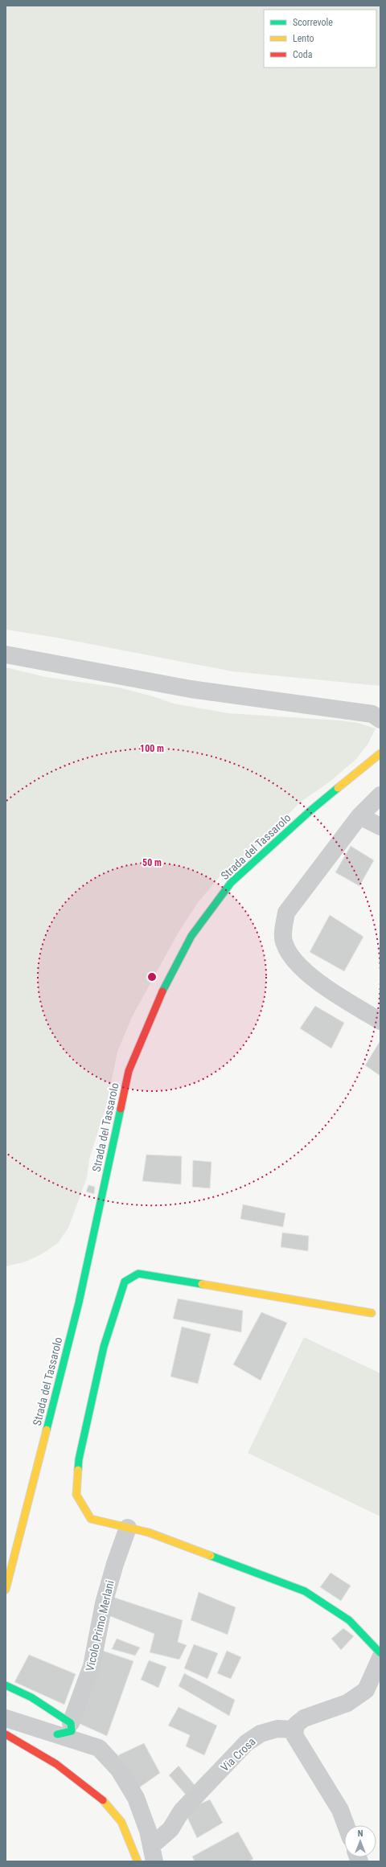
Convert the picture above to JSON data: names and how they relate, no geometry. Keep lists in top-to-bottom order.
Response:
{
  "streets": {
    "main road": ["Strada del Tassarolo"],
    "street": ["Vicolo Primo Merlani", "Via Crosa"]
  },
  "legend": ["Scorrevole", "Lento", "Coda"],
  "north": "top",
  "rings": ["100 m", "50 m"]
}
